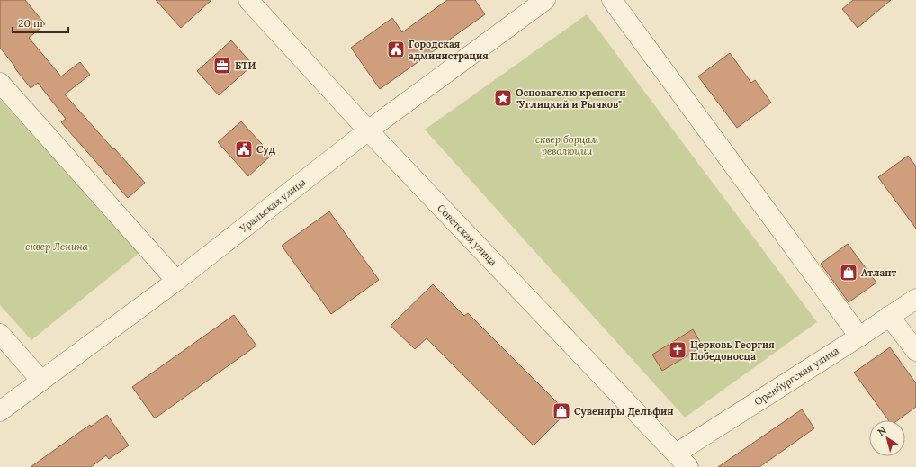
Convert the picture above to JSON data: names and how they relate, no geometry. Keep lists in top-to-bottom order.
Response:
{
  "streets": {
    "street": ["Уральская улица", "Советская улица", "Оренбургская улица"]
  },
  "crossings": [
    ["Уральская улица", "Советская улица"],
    ["Советская улица", "Оренбургская улица"]
  ],
  "parks": ["сквер борцам революции", "сквер Ленина"],
  "places": {
    "public building": ["Городская администрация", "Суд"],
    "office": ["БТИ"],
    "place": ["Основателю крепости \"Углицкий и Рычков\""],
    "shop": ["Атлант", "Сувениры Дельфин"],
    "church": ["Церковь Георгия Победоносца"]
  },
  "scale_bar": "20 m",
  "north": "top left"
}
